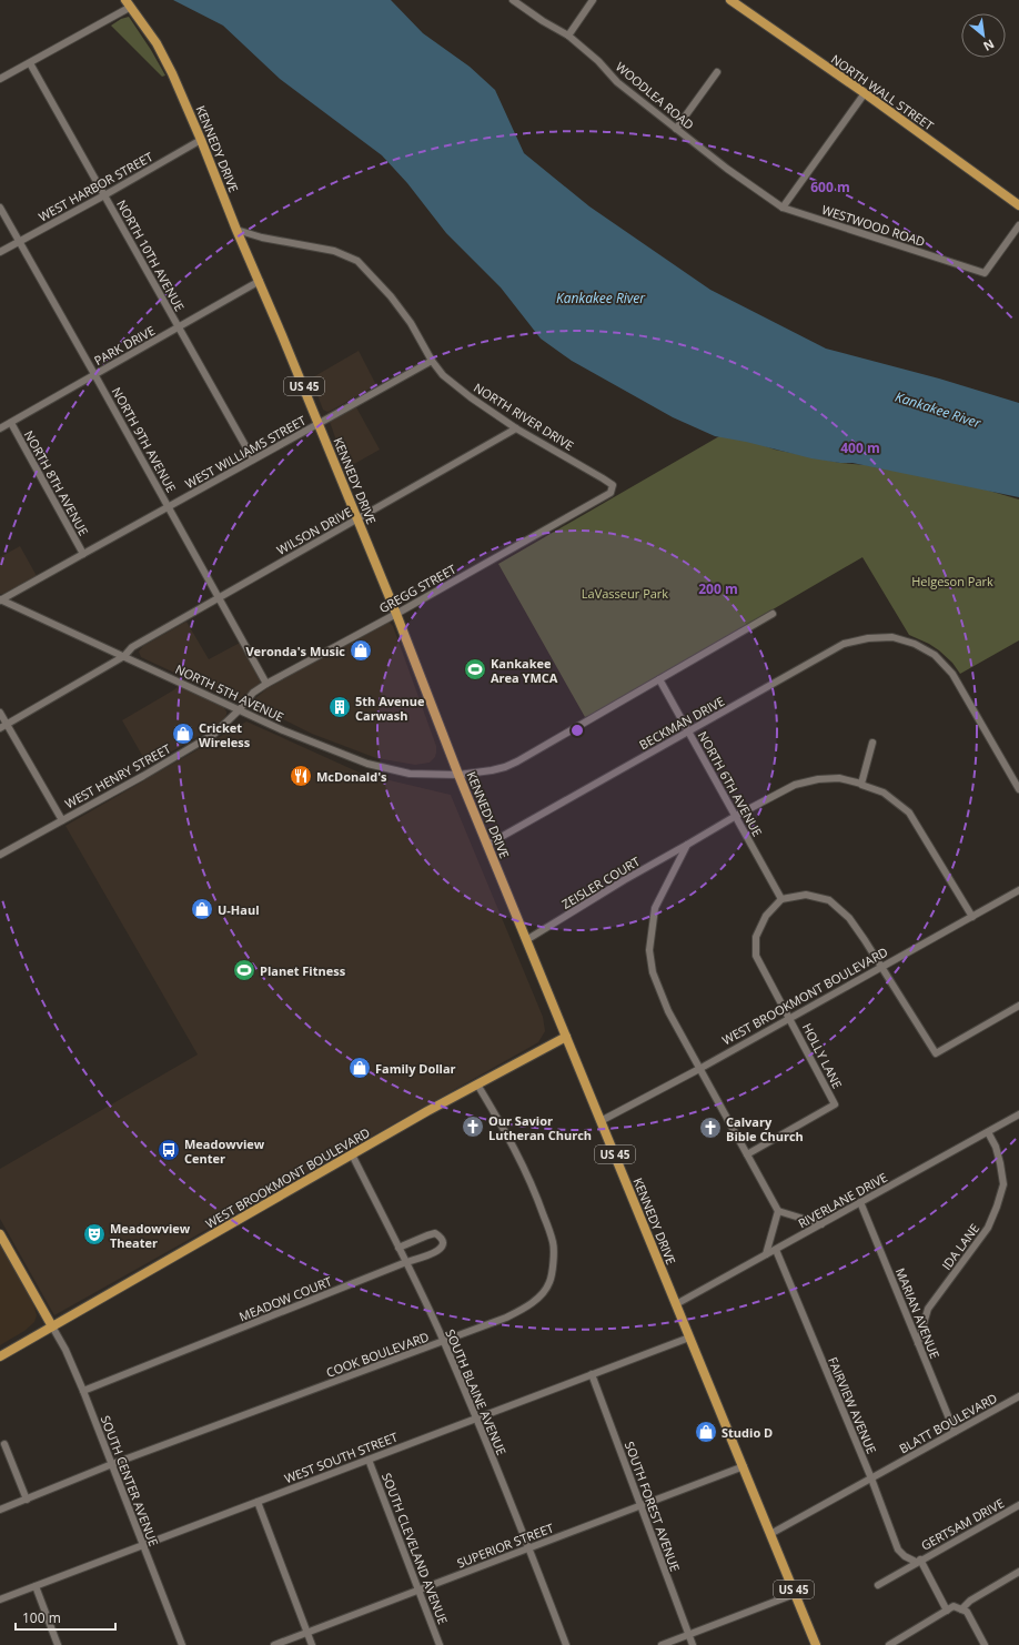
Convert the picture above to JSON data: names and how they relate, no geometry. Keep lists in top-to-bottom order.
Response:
{
  "streets": {
    "main road": [
      "NORTH WALL STREET",
      "KENNEDY DRIVE",
      "US 45",
      "WEST BROOKMONT BOULEVARD"
    ],
    "street": [
      "WOODLEA ROAD",
      "WEST HARBOR STREET",
      "WESTWOOD ROAD",
      "NORTH 10TH AVENUE",
      "PARK DRIVE",
      "NORTH RIVER DRIVE",
      "NORTH 9TH AVENUE",
      "WEST WILLIAMS STREET",
      "NORTH 8TH AVENUE",
      "WILSON DRIVE",
      "GREGG STREET",
      "NORTH 5TH AVENUE",
      "BECKMAN DRIVE",
      "WEST HENRY STREET",
      "NORTH 6TH AVENUE",
      "ZEISLER COURT",
      "HOLLY LANE",
      "RIVERLANE DRIVE",
      "IDA LANE",
      "MEADOW COURT",
      "MARIAN AVENUE",
      "COOK BOULEVARD",
      "SOUTH BLAINE AVENUE",
      "FAIRVIEW AVENUE",
      "BLATT BOULEVARD",
      "WEST SOUTH STREET",
      "SOUTH CENTER AVENUE",
      "SOUTH FOREST AVENUE",
      "GERTSAM DRIVE",
      "SUPERIOR STREET",
      "SOUTH CLEVELAND AVENUE"
    ]
  },
  "crossings": [
    ["WOODLEA ROAD", "WESTWOOD ROAD"],
    ["KENNEDY DRIVE", "WEST HARBOR STREET"],
    ["KENNEDY DRIVE", "PARK DRIVE"],
    ["KENNEDY DRIVE", "NORTH RIVER DRIVE"],
    ["KENNEDY DRIVE", "WEST WILLIAMS STREET"],
    ["KENNEDY DRIVE", "WILSON DRIVE"],
    ["KENNEDY DRIVE", "GREGG STREET"],
    ["KENNEDY DRIVE", "NORTH 5TH AVENUE"],
    ["KENNEDY DRIVE", "BECKMAN DRIVE"],
    ["KENNEDY DRIVE", "ZEISLER COURT"],
    ["KENNEDY DRIVE", "WEST BROOKMONT BOULEVARD"],
    ["KENNEDY DRIVE", "RIVERLANE DRIVE"],
    ["KENNEDY DRIVE", "BLATT BOULEVARD"],
    ["KENNEDY DRIVE", "WEST SOUTH STREET"],
    ["KENNEDY DRIVE", "SUPERIOR STREET"],
    ["WEST HARBOR STREET", "NORTH 10TH AVENUE"],
    ["WEST HARBOR STREET", "NORTH 9TH AVENUE"],
    ["NORTH 10TH AVENUE", "PARK DRIVE"],
    ["NORTH 10TH AVENUE", "WEST WILLIAMS STREET"],
    ["PARK DRIVE", "NORTH 9TH AVENUE"],
    ["PARK DRIVE", "NORTH 8TH AVENUE"],
    ["NORTH RIVER DRIVE", "WEST WILLIAMS STREET"],
    ["NORTH RIVER DRIVE", "WILSON DRIVE"],
    ["NORTH RIVER DRIVE", "GREGG STREET"],
    ["NORTH 9TH AVENUE", "WEST WILLIAMS STREET"],
    ["NORTH 9TH AVENUE", "WILSON DRIVE"],
    ["NORTH 9TH AVENUE", "GREGG STREET"],
    ["WEST WILLIAMS STREET", "NORTH 8TH AVENUE"],
    ["WEST WILLIAMS STREET", "NORTH 5TH AVENUE"],
    ["WILSON DRIVE", "NORTH 5TH AVENUE"],
    ["GREGG STREET", "NORTH 5TH AVENUE"],
    ["GREGG STREET", "WEST HENRY STREET"],
    ["NORTH 5TH AVENUE", "WEST HENRY STREET"],
    ["NORTH 5TH AVENUE", "NORTH 6TH AVENUE"],
    ["BECKMAN DRIVE", "NORTH 6TH AVENUE"],
    ["NORTH 6TH AVENUE", "ZEISLER COURT"],
    ["NORTH 6TH AVENUE", "WEST BROOKMONT BOULEVARD"],
    ["NORTH 6TH AVENUE", "HOLLY LANE"],
    ["ZEISLER COURT", "WEST BROOKMONT BOULEVARD"],
    ["WEST BROOKMONT BOULEVARD", "HOLLY LANE"],
    ["WEST BROOKMONT BOULEVARD", "COOK BOULEVARD"],
    ["WEST BROOKMONT BOULEVARD", "SOUTH BLAINE AVENUE"],
    ["WEST BROOKMONT BOULEVARD", "SOUTH CENTER AVENUE"],
    ["RIVERLANE DRIVE", "IDA LANE"],
    ["RIVERLANE DRIVE", "MARIAN AVENUE"],
    ["RIVERLANE DRIVE", "FAIRVIEW AVENUE"],
    ["IDA LANE", "MARIAN AVENUE"],
    ["MEADOW COURT", "SOUTH BLAINE AVENUE"],
    ["MEADOW COURT", "SOUTH CENTER AVENUE"],
    ["MARIAN AVENUE", "BLATT BOULEVARD"],
    ["COOK BOULEVARD", "SOUTH BLAINE AVENUE"],
    ["COOK BOULEVARD", "SOUTH CENTER AVENUE"],
    ["SOUTH BLAINE AVENUE", "WEST SOUTH STREET"],
    ["SOUTH BLAINE AVENUE", "SUPERIOR STREET"],
    ["FAIRVIEW AVENUE", "BLATT BOULEVARD"],
    ["FAIRVIEW AVENUE", "GERTSAM DRIVE"],
    ["WEST SOUTH STREET", "SOUTH CENTER AVENUE"],
    ["WEST SOUTH STREET", "SOUTH FOREST AVENUE"],
    ["WEST SOUTH STREET", "SOUTH CLEVELAND AVENUE"],
    ["SOUTH FOREST AVENUE", "SUPERIOR STREET"],
    ["SUPERIOR STREET", "SOUTH CLEVELAND AVENUE"]
  ],
  "water": ["Kankakee River"],
  "parks": ["Helgeson Park", "LaVasseur Park"],
  "places": {
    "shop": [
      "Veronda's Music",
      "Cricket Wireless",
      "U-Haul",
      "Family Dollar",
      "Studio D"
    ],
    "sports": ["Kankakee Area YMCA", "Planet Fitness"],
    "building": ["5th Avenue Carwash"],
    "restaurant": ["McDonald's"],
    "church": ["Our Savior Lutheran Church", "Calvary Bible Church"],
    "bus stop": ["Meadowview Center"],
    "theatre": ["Meadowview Theater"]
  },
  "scale_bar": "100 m",
  "north": "bottom right",
  "rings": ["600 m", "400 m", "200 m"]
}
